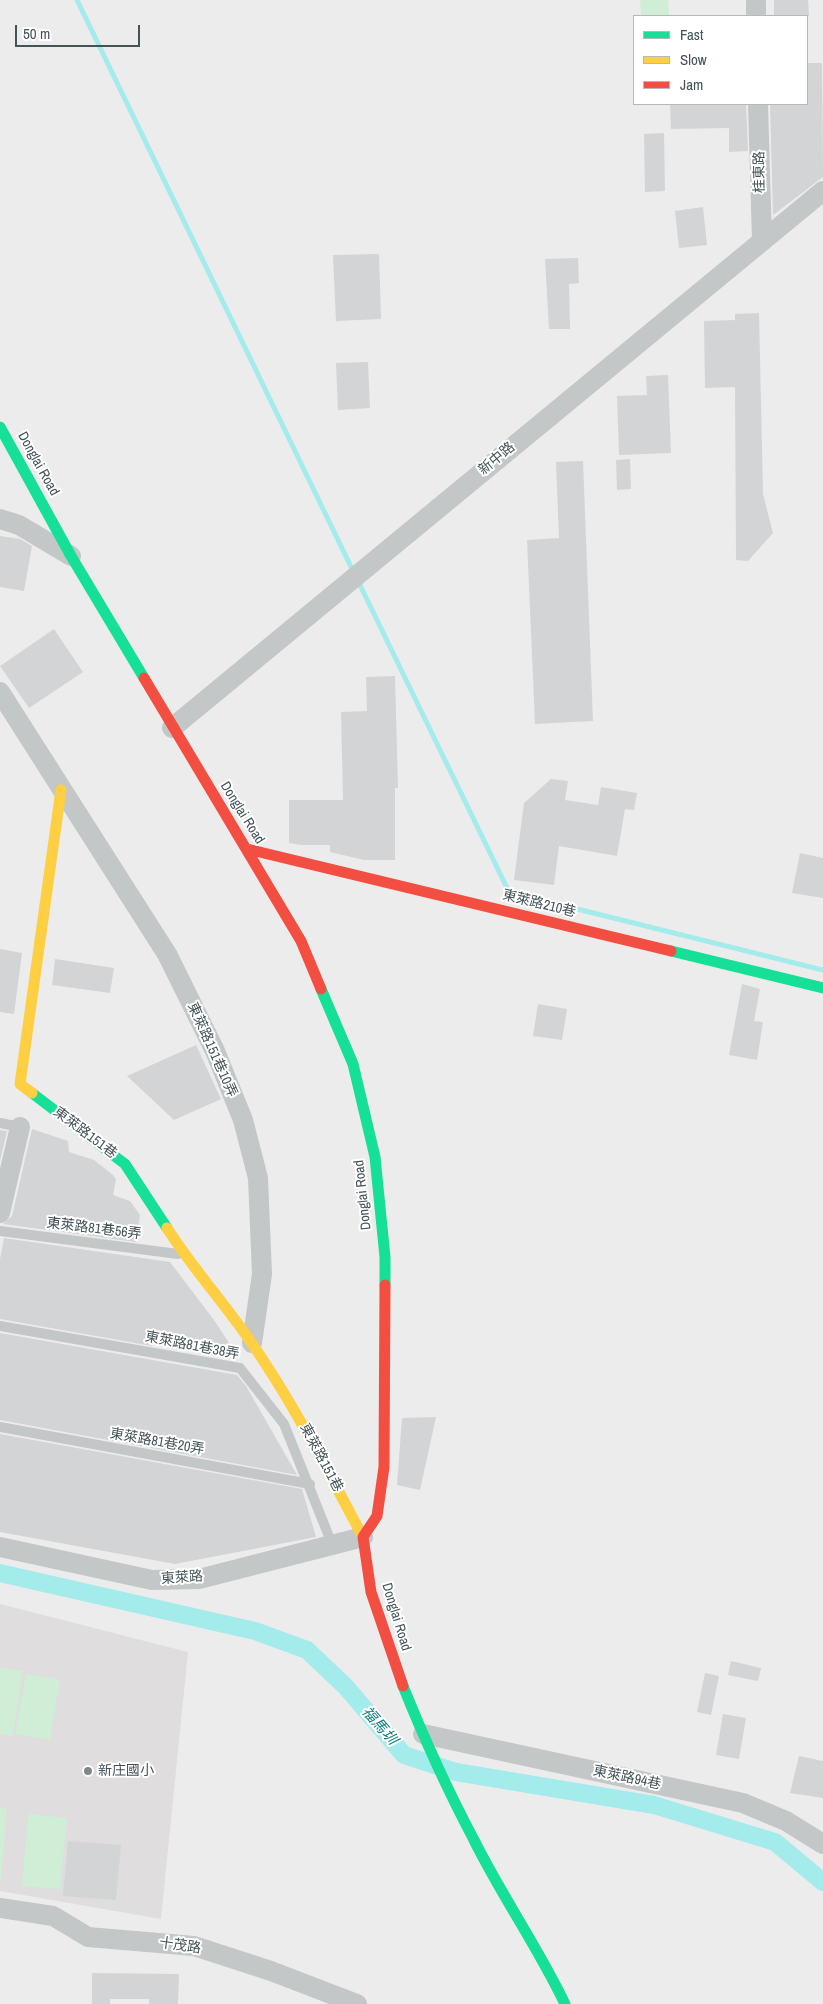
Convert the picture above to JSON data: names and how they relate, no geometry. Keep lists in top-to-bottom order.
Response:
{
  "streets": {
    "street": [
      "桂東路",
      "新中路",
      "Donglai Road",
      "東萊路210巷",
      "東萊路151巷10弄",
      "東萊路151巷",
      "東萊路",
      "東萊路94巷",
      "十茂路"
    ],
    "lane": ["東萊路81巷56弄", "東萊路81巷38弄", "東萊路81巷20弄"]
  },
  "crossings": [
    ["桂東路", "新中路"],
    ["新中路", "Donglai Road"],
    ["Donglai Road", "東萊路210巷"],
    ["Donglai Road", "東萊路151巷"],
    ["Donglai Road", "東萊路"],
    ["Donglai Road", "東萊路94巷"],
    ["東萊路151巷10弄", "東萊路151巷"],
    ["東萊路151巷", "東萊路81巷56弄"],
    ["東萊路151巷", "東萊路"],
    ["東萊路81巷38弄", "東萊路81巷20弄"],
    ["東萊路81巷38弄", "東萊路"]
  ],
  "water": ["福馬圳"],
  "places": ["新庄國小"],
  "legend": ["Fast", "Slow", "Jam"],
  "scale_bar": "50 m"
}
